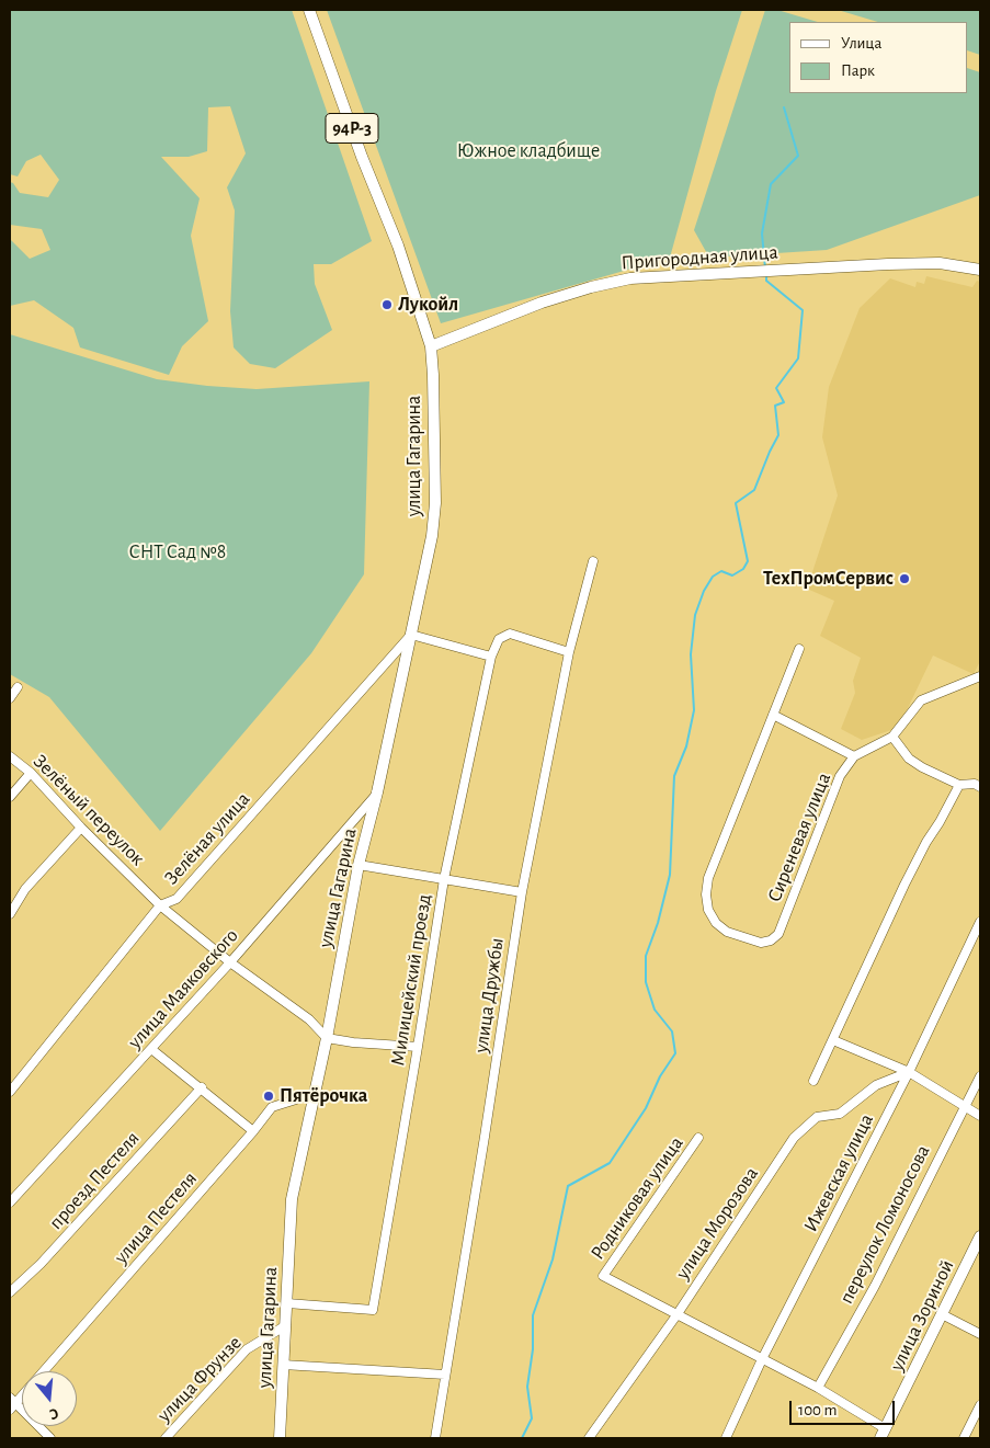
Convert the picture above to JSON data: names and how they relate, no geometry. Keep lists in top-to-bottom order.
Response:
{
  "streets": {
    "main road": [
      "94Р-3",
      "Пригородная улица",
      "улица Гагарина",
      "улица Зориной"
    ],
    "street": [
      "Зелёный переулок",
      "Сиреневая улица",
      "Зелёная улица",
      "Милицейский проезд",
      "улица Маяковского",
      "улица Дружбы",
      "Ижевская улица",
      "проезд Пестеля",
      "Родниковая улица",
      "улица Пестеля",
      "улица Морозова",
      "переулок Ломоносова",
      "улица Фрунзе"
    ]
  },
  "crossings": [
    ["94Р-3", "Пригородная улица"],
    ["94Р-3", "улица Гагарина"],
    ["Пригородная улица", "улица Гагарина"],
    ["улица Гагарина", "Зелёный переулок"],
    ["улица Гагарина", "Зелёная улица"],
    ["улица Гагарина", "Милицейский проезд"],
    ["улица Гагарина", "улица Маяковского"],
    ["улица Гагарина", "улица Пестеля"],
    ["улица Гагарина", "улица Фрунзе"],
    ["Зелёный переулок", "Зелёная улица"],
    ["Зелёный переулок", "улица Маяковского"],
    ["Ижевская улица", "улица Морозова"],
    ["Родниковая улица", "улица Морозова"]
  ],
  "parks": ["Южное кладбище", "СНТ Сад №8"],
  "places": ["Лукойл", "ТехПромСервис", "Пятёрочка"],
  "legend": ["Улица", "Парк"],
  "scale_bar": "100 m",
  "north": "bottom"
}
